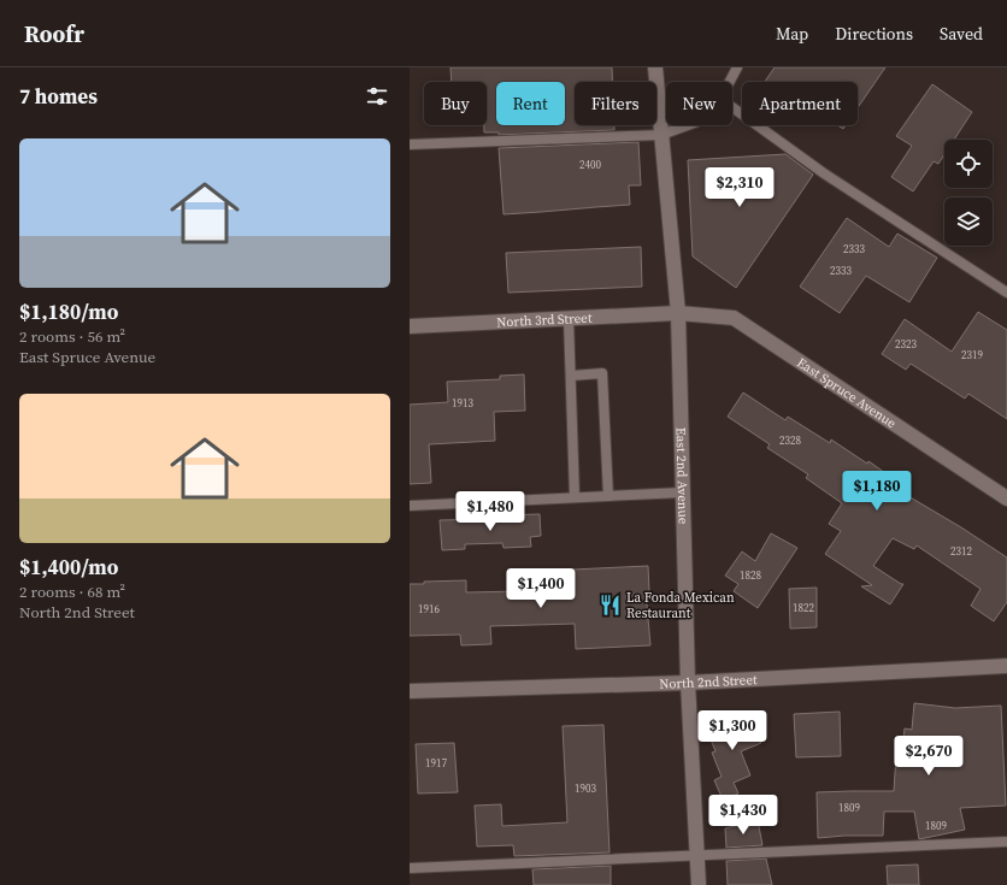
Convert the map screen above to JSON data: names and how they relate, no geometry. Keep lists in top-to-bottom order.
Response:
{
  "streets": {
    "street": [
      "North 3rd Street",
      "East Spruce Avenue",
      "East 2nd Avenue",
      "North 2nd Street"
    ]
  },
  "crossings": [
    ["North 3rd Street", "East Spruce Avenue"],
    ["North 3rd Street", "East 2nd Avenue"],
    ["East Spruce Avenue", "East 2nd Avenue"],
    ["East 2nd Avenue", "North 2nd Street"]
  ],
  "places": {
    "restaurant": ["La Fonda Mexican Restaurant"]
  },
  "house_numbers": [
    "2400",
    "2333",
    "2333",
    "2323",
    "2319",
    "1913",
    "2328",
    "2312",
    "1828",
    "1822",
    "1916",
    "1917",
    "1903",
    "1809",
    "1809"
  ],
  "page": {
    "header": "Roofr",
    "nav": ["Map", "Directions", "Saved"],
    "heading": "7 homes",
    "chip": [
      "Buy",
      "Rent",
      "Filters",
      "New",
      "Apartment"
    ],
    "list": [
      {
        "name": "$1,180/mo",
        "note": "2 rooms · 56 m² · East Spruce Avenue"
      },
      {
        "name": "$1,400/mo",
        "note": "2 rooms · 68 m² · North 2nd Street"
      }
    ],
    "price": [
      "$2,310",
      "$1,180",
      "$1,480",
      "$1,400",
      "$1,300",
      "$2,670",
      "$1,430"
    ]
  }
}
